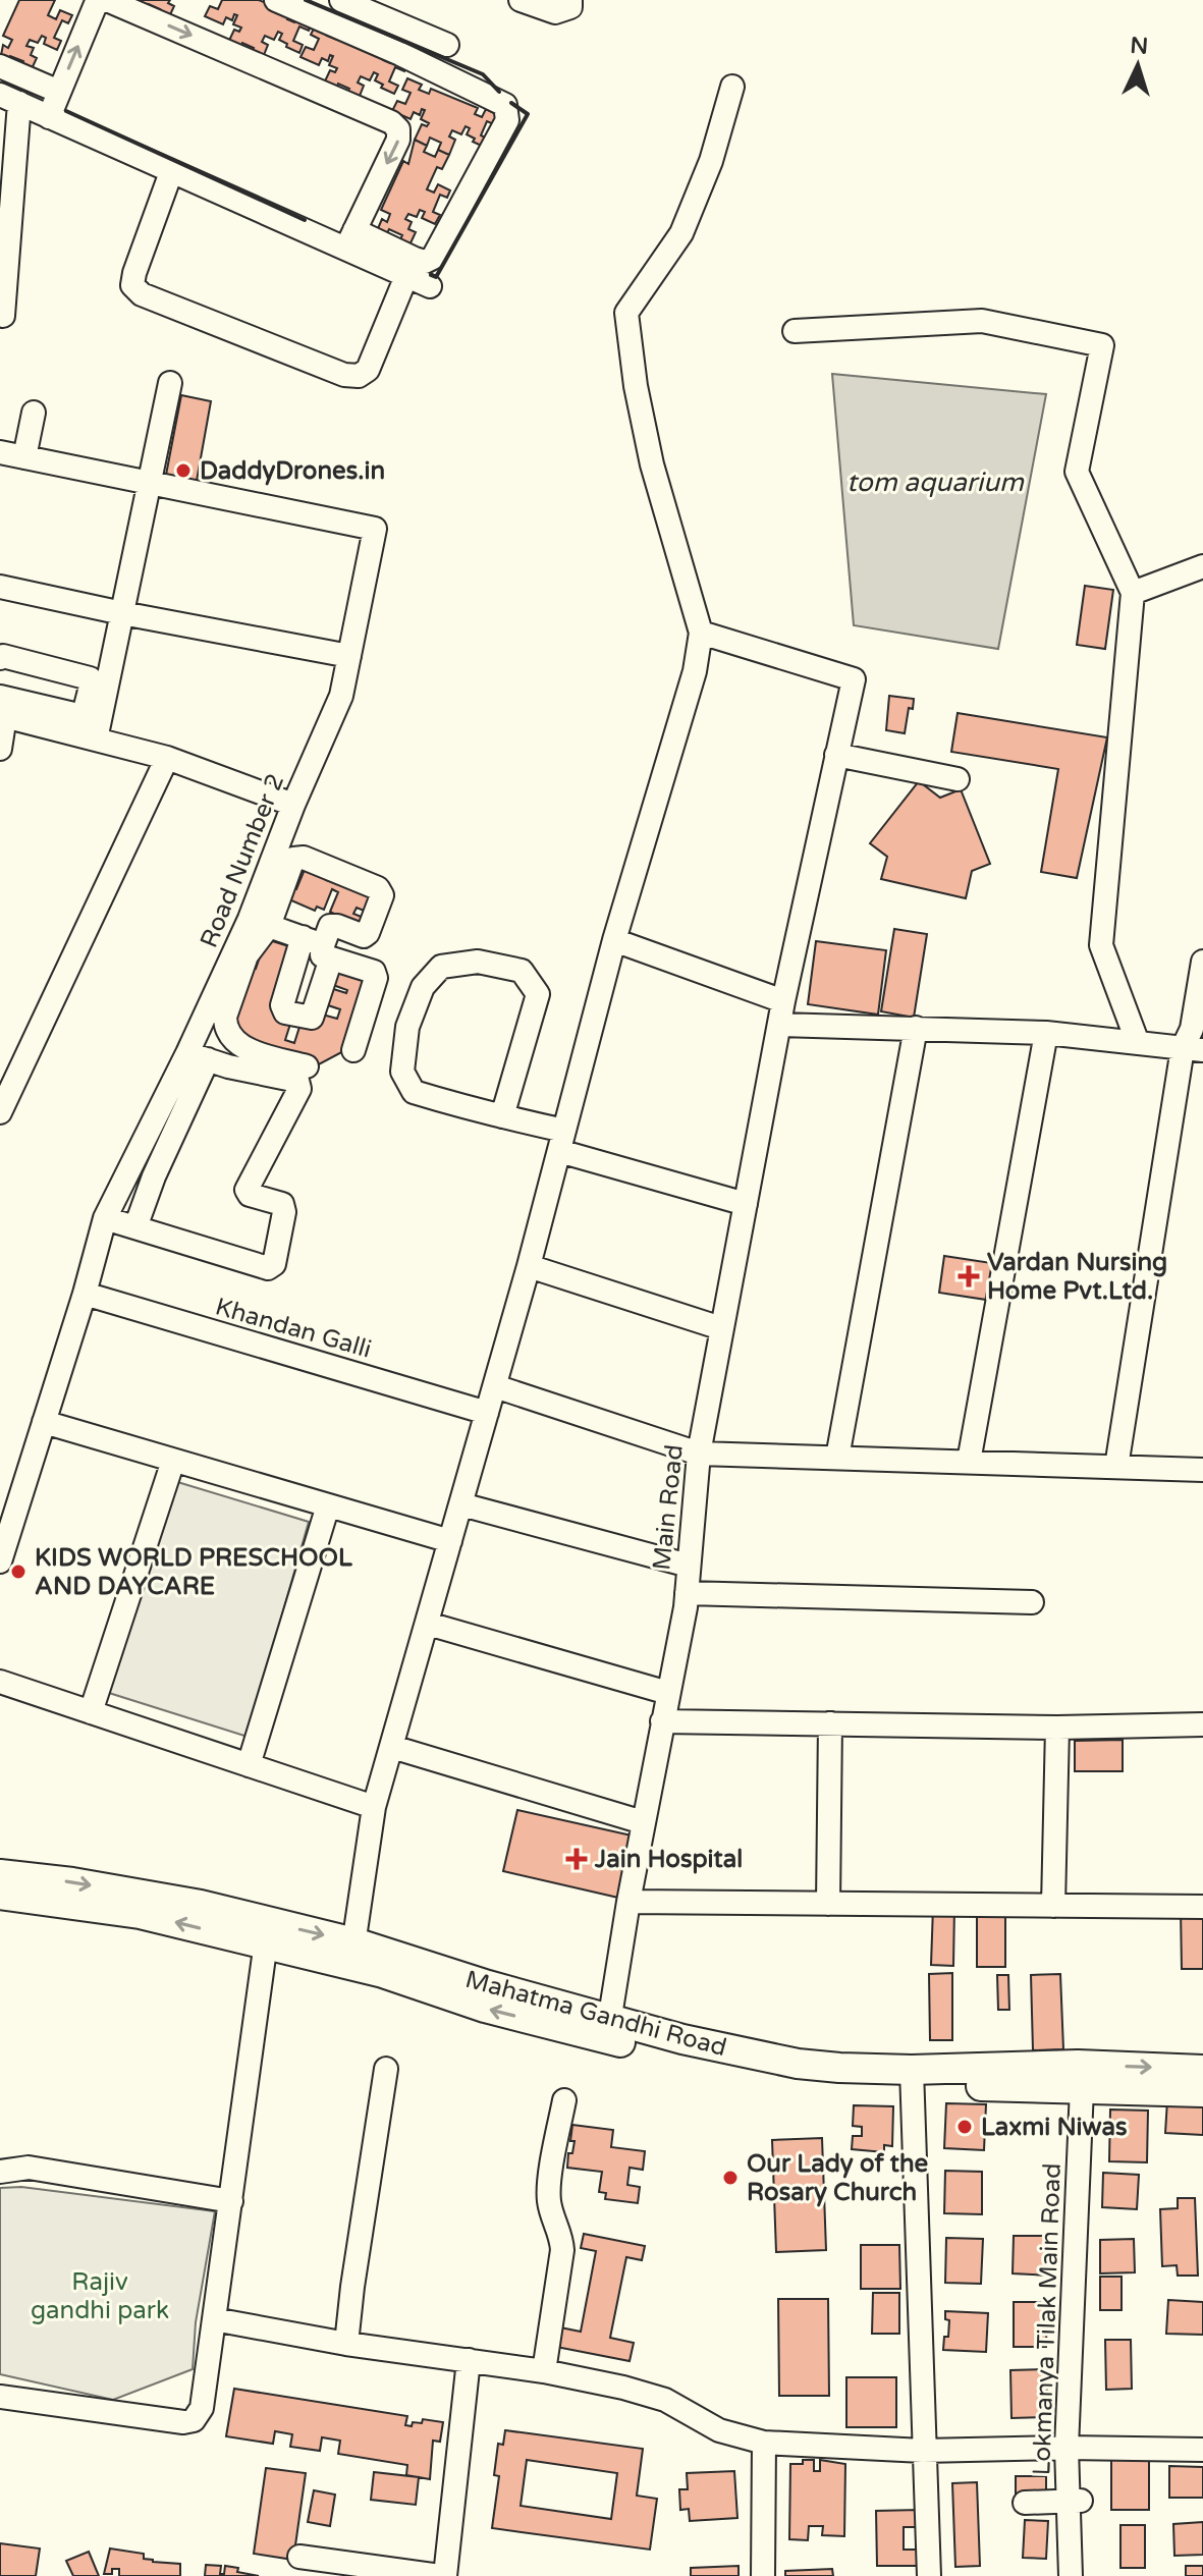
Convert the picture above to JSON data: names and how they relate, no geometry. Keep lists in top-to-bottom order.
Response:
{
  "streets": {
    "main road": ["Mahatma Gandhi Road"],
    "street": [
      "Road Number 2",
      "Khandan Galli",
      "Main Road",
      "Lokmanya Tilak Main Road"
    ]
  },
  "crossings": [
    ["Road Number 2", "Khandan Galli"],
    ["Main Road", "Mahatma Gandhi Road"],
    ["Mahatma Gandhi Road", "Lokmanya Tilak Main Road"]
  ],
  "water": ["tom aquarium"],
  "parks": ["Rajiv gandhi park"],
  "places": {
    "other": [
      "DaddyDrones.in",
      "KIDS WORLD PRESCHOOL AND DAYCARE",
      "Laxmi Niwas",
      "Our Lady of the Rosary Church"
    ],
    "health": ["Vardan Nursing Home Pvt.Ltd.", "Jain Hospital"]
  },
  "north": "top"
}
